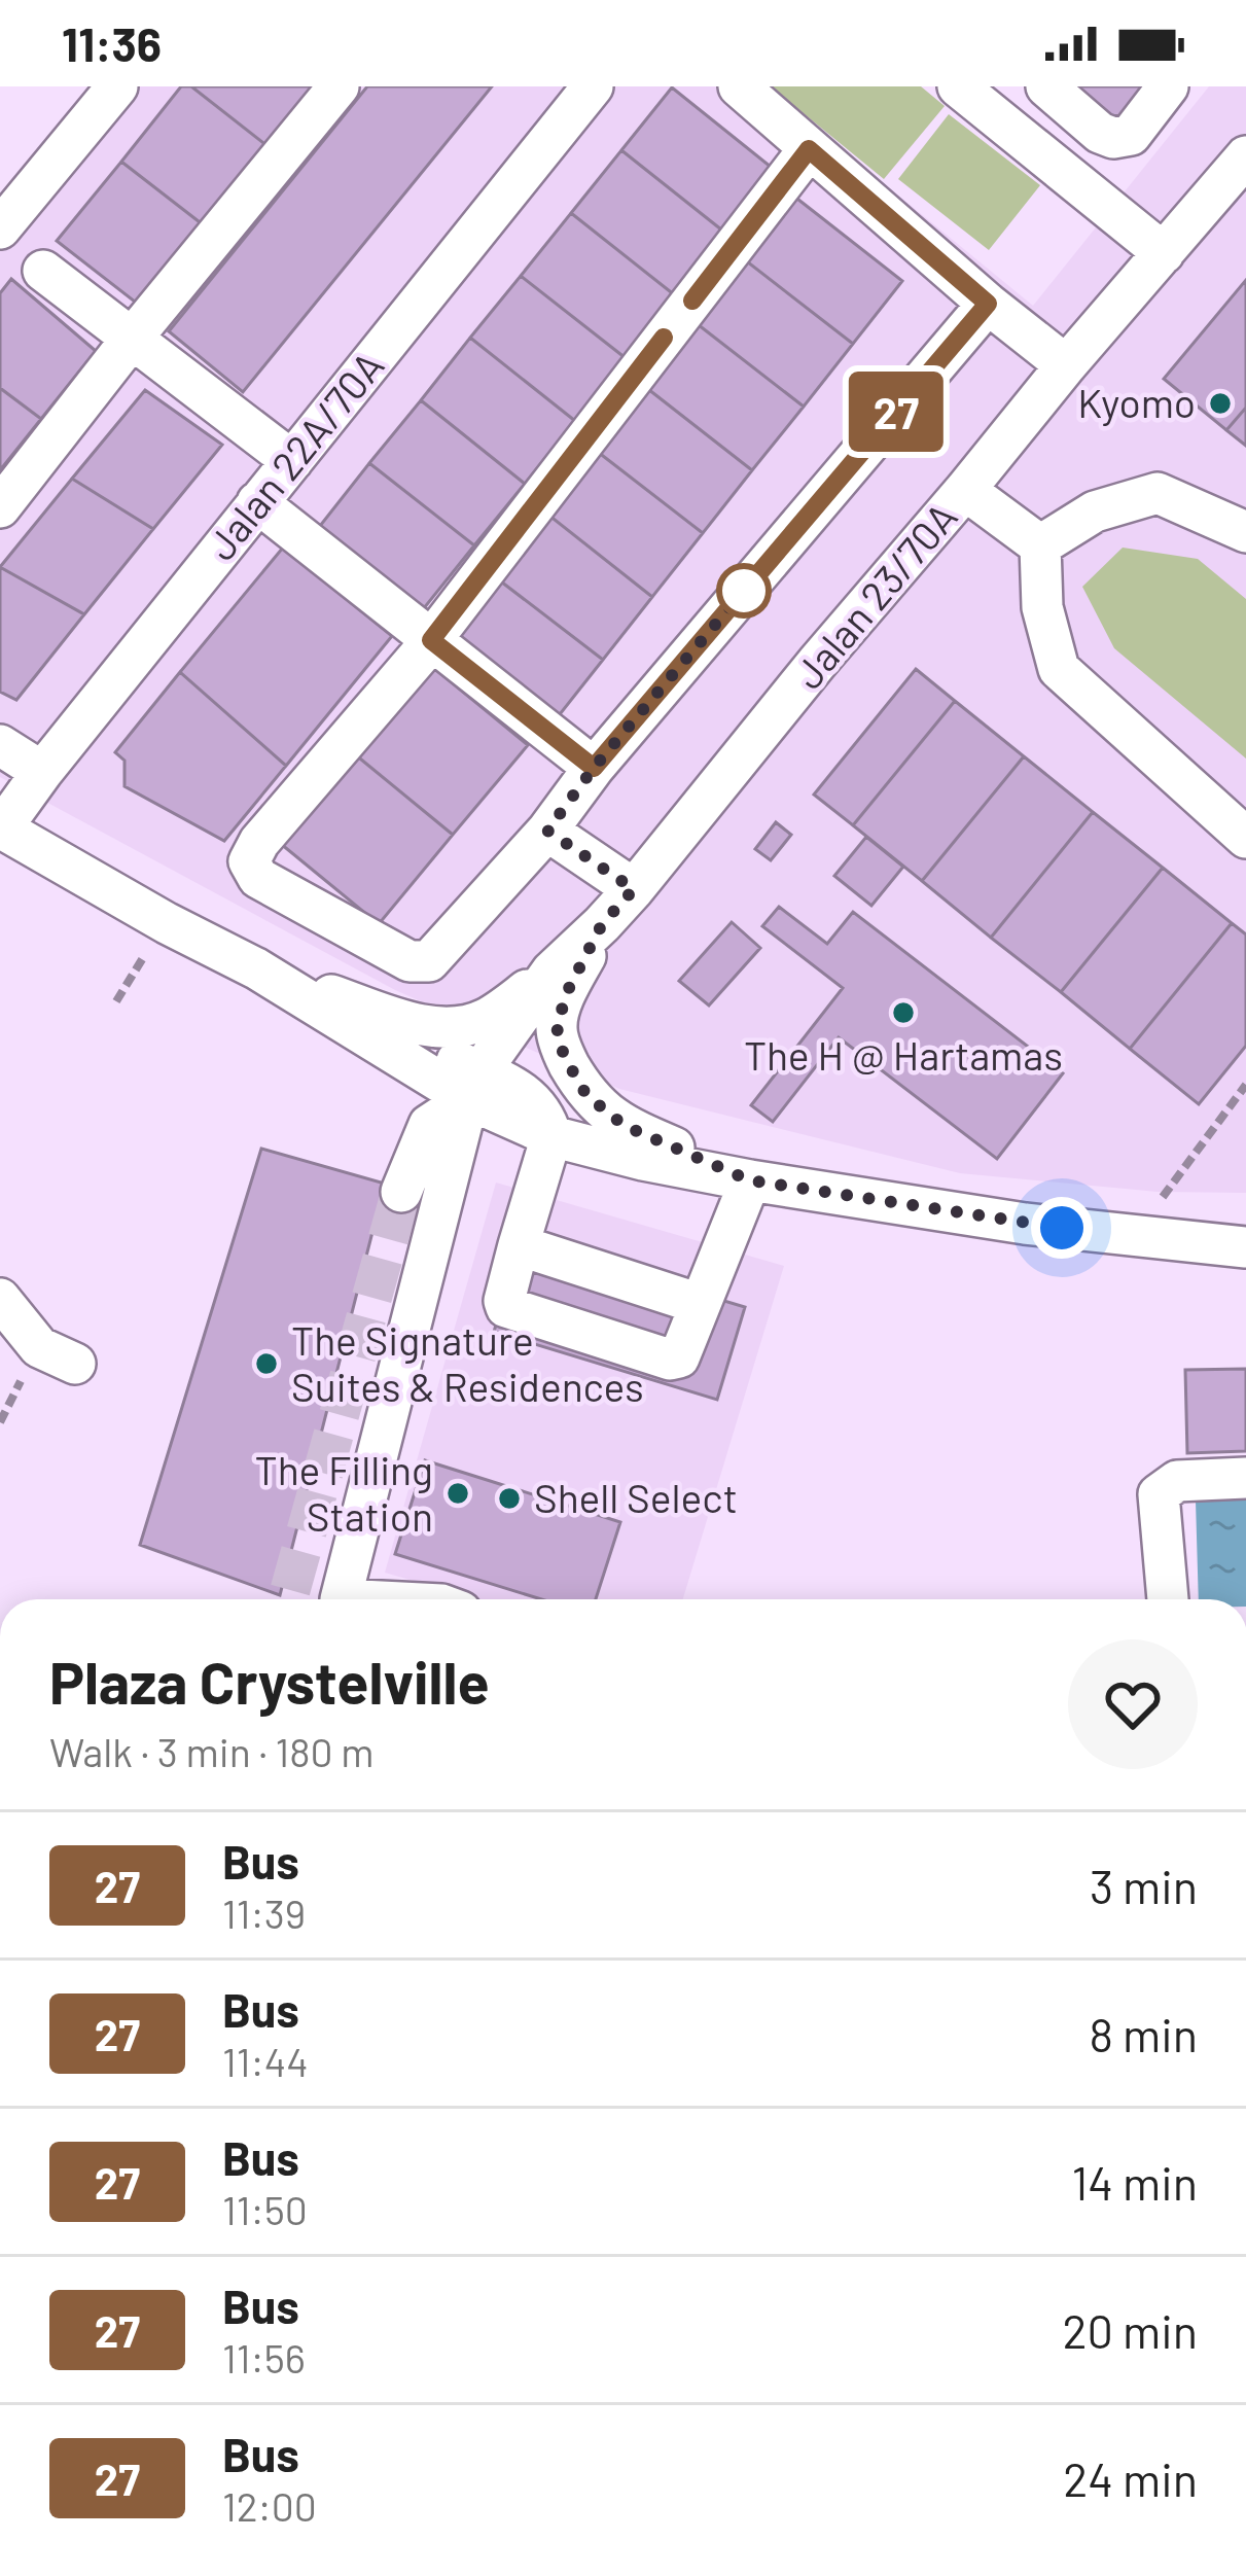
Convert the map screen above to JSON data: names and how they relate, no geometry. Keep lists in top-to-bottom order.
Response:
{
  "streets": {
    "street": ["Jalan 22A/70A", "Jalan 23/70A"]
  },
  "places": [
    "Kyomo",
    "The H @ Hartamas",
    "The Signature Suites & Residences",
    "The Filling Station",
    "Shell Select"
  ],
  "lines": ["bus line 27"],
  "page": {
    "status": "11:36",
    "on_map": "27",
    "heading": ["Plaza Crystelville", "Walk · 3 min · 180 m"],
    "list": [
      {
        "mark": "27",
        "name": "Bus",
        "note": "11:39",
        "value": "3 min"
      },
      {
        "mark": "27",
        "name": "Bus",
        "note": "11:44",
        "value": "8 min"
      },
      {
        "mark": "27",
        "name": "Bus",
        "note": "11:50",
        "value": "14 min"
      },
      {
        "mark": "27",
        "name": "Bus",
        "note": "11:56",
        "value": "20 min"
      },
      {
        "mark": "27",
        "name": "Bus",
        "note": "12:00",
        "value": "24 min"
      }
    ]
  }
}
